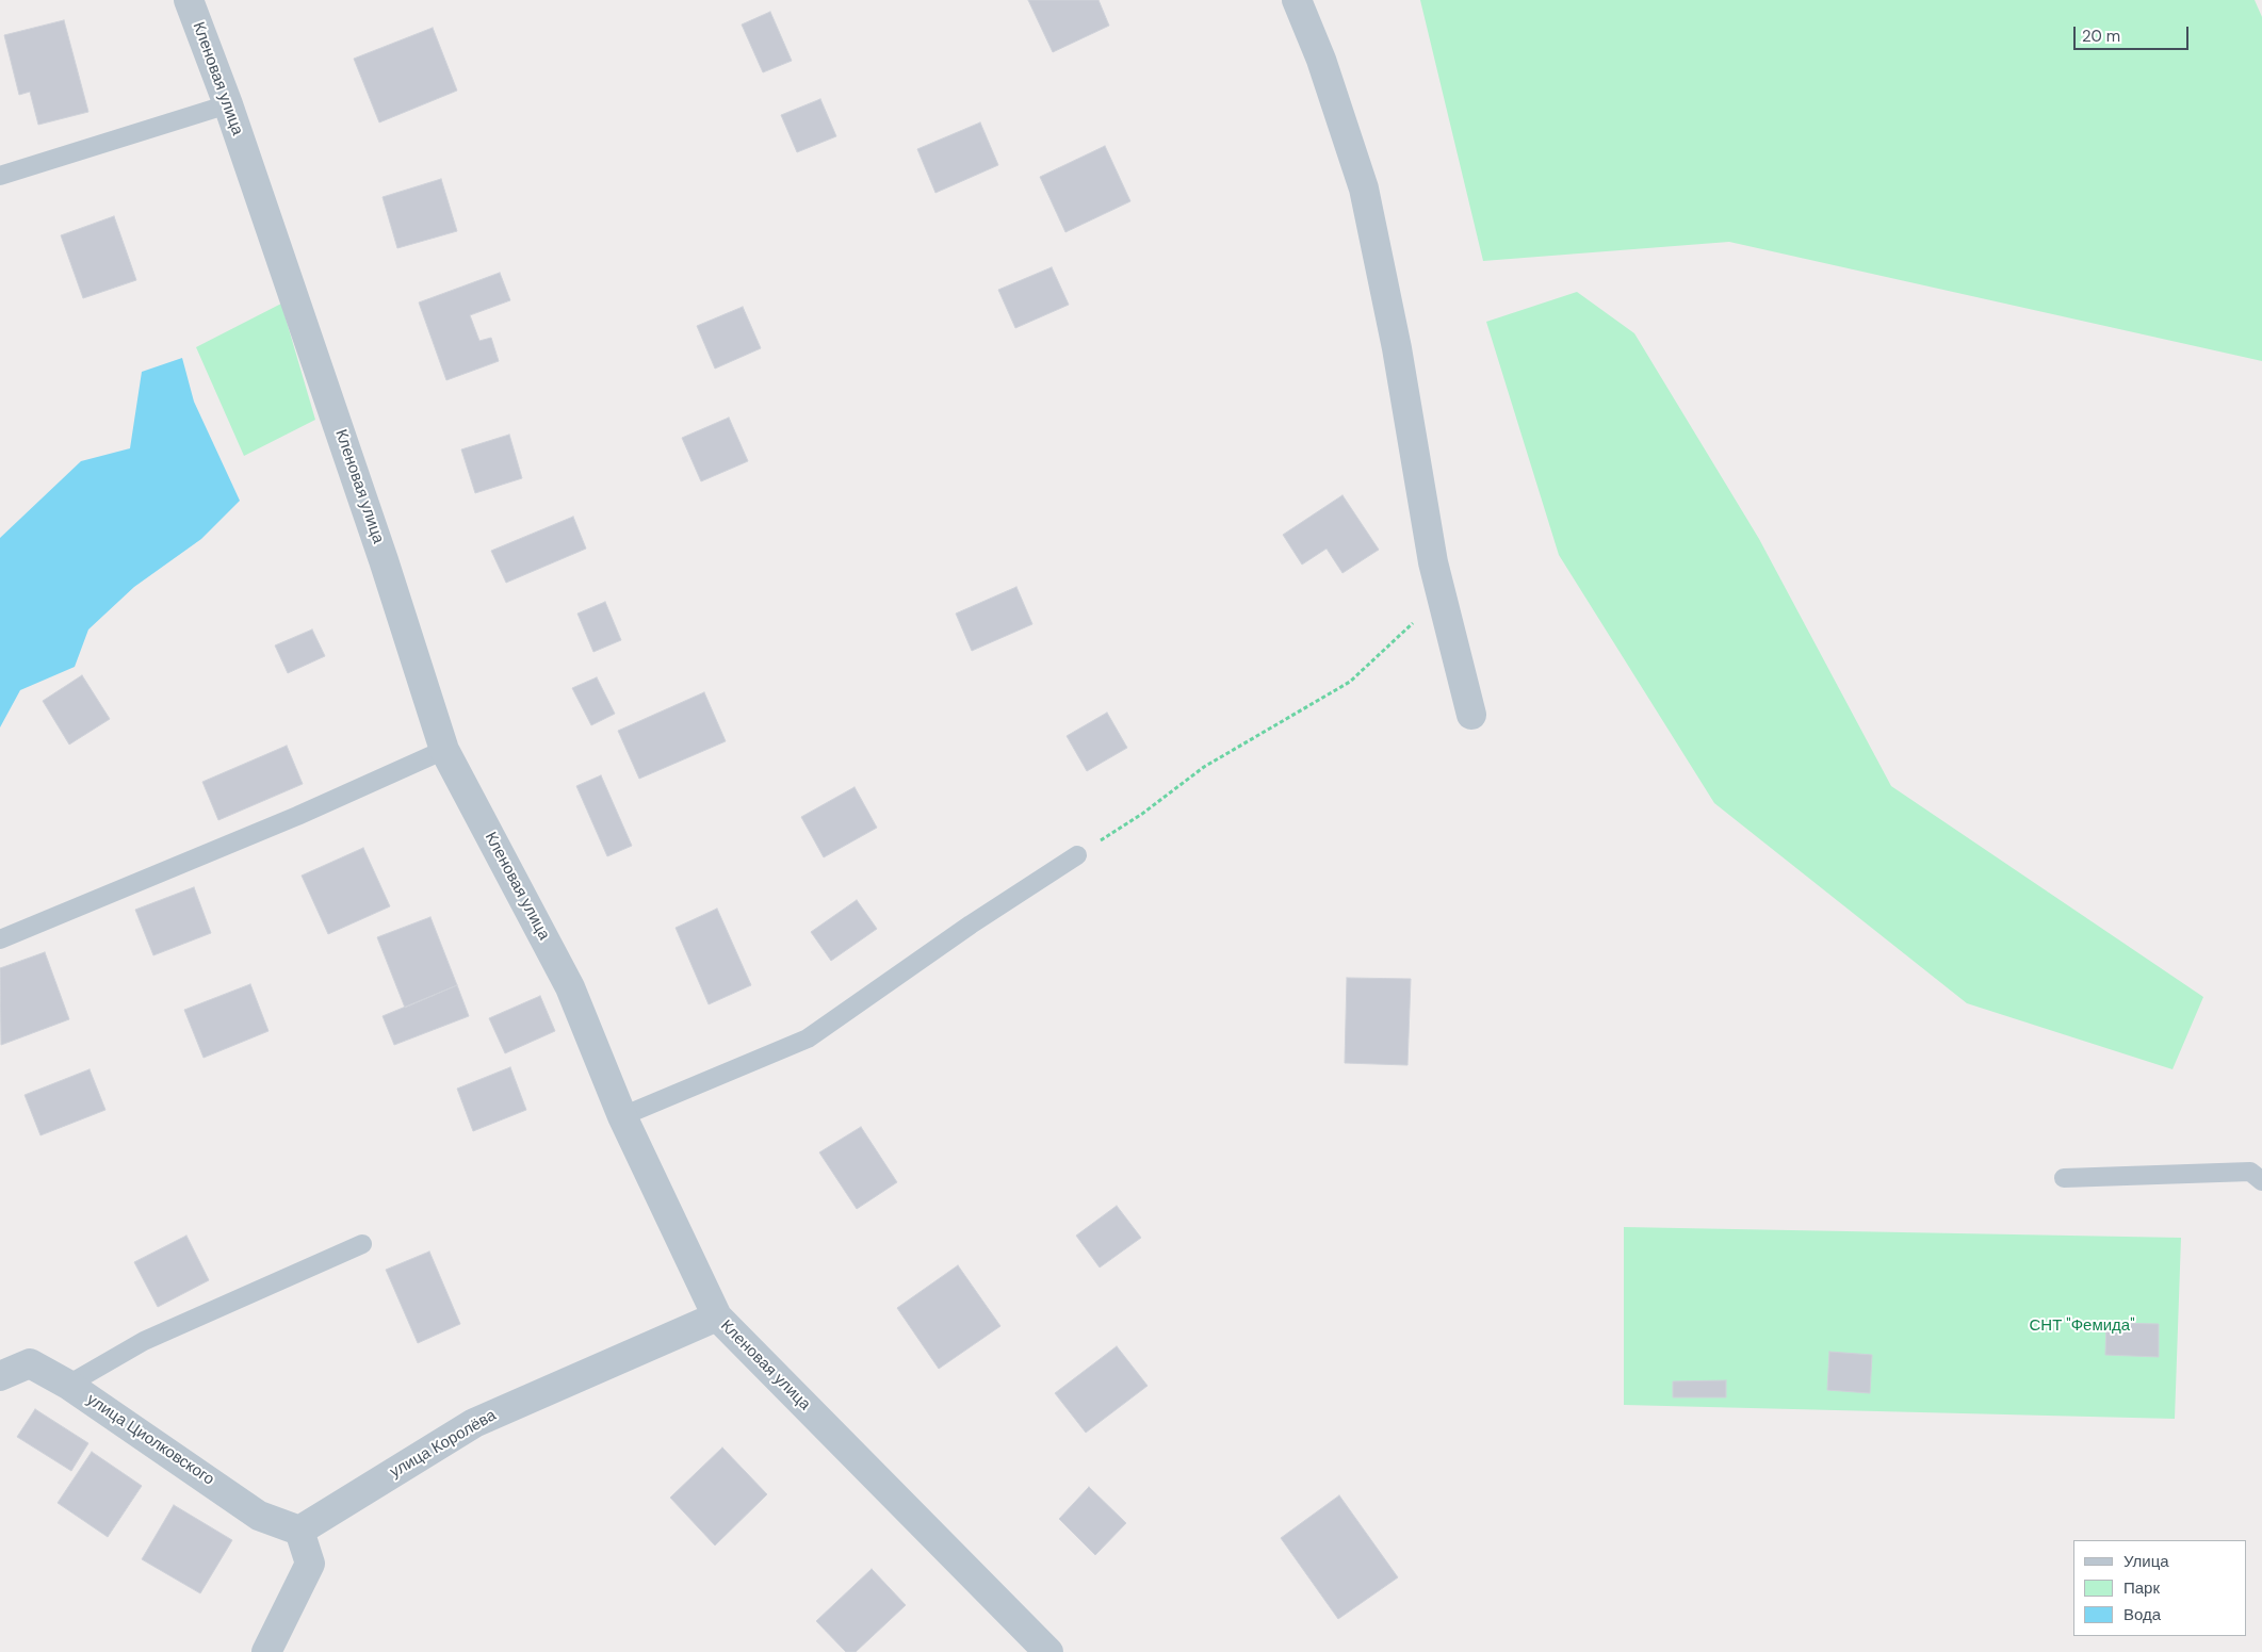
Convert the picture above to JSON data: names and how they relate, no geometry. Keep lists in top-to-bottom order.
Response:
{
  "streets": {
    "street": ["Кленовая улица", "улица Циолковского", "улица Королёва"]
  },
  "crossings": [
    ["Кленовая улица", "улица Королёва"],
    ["улица Циолковского", "улица Королёва"]
  ],
  "parks": ["СНТ \"Фемида\""],
  "legend": ["Улица", "Парк", "Вода"],
  "scale_bar": "20 m"
}
